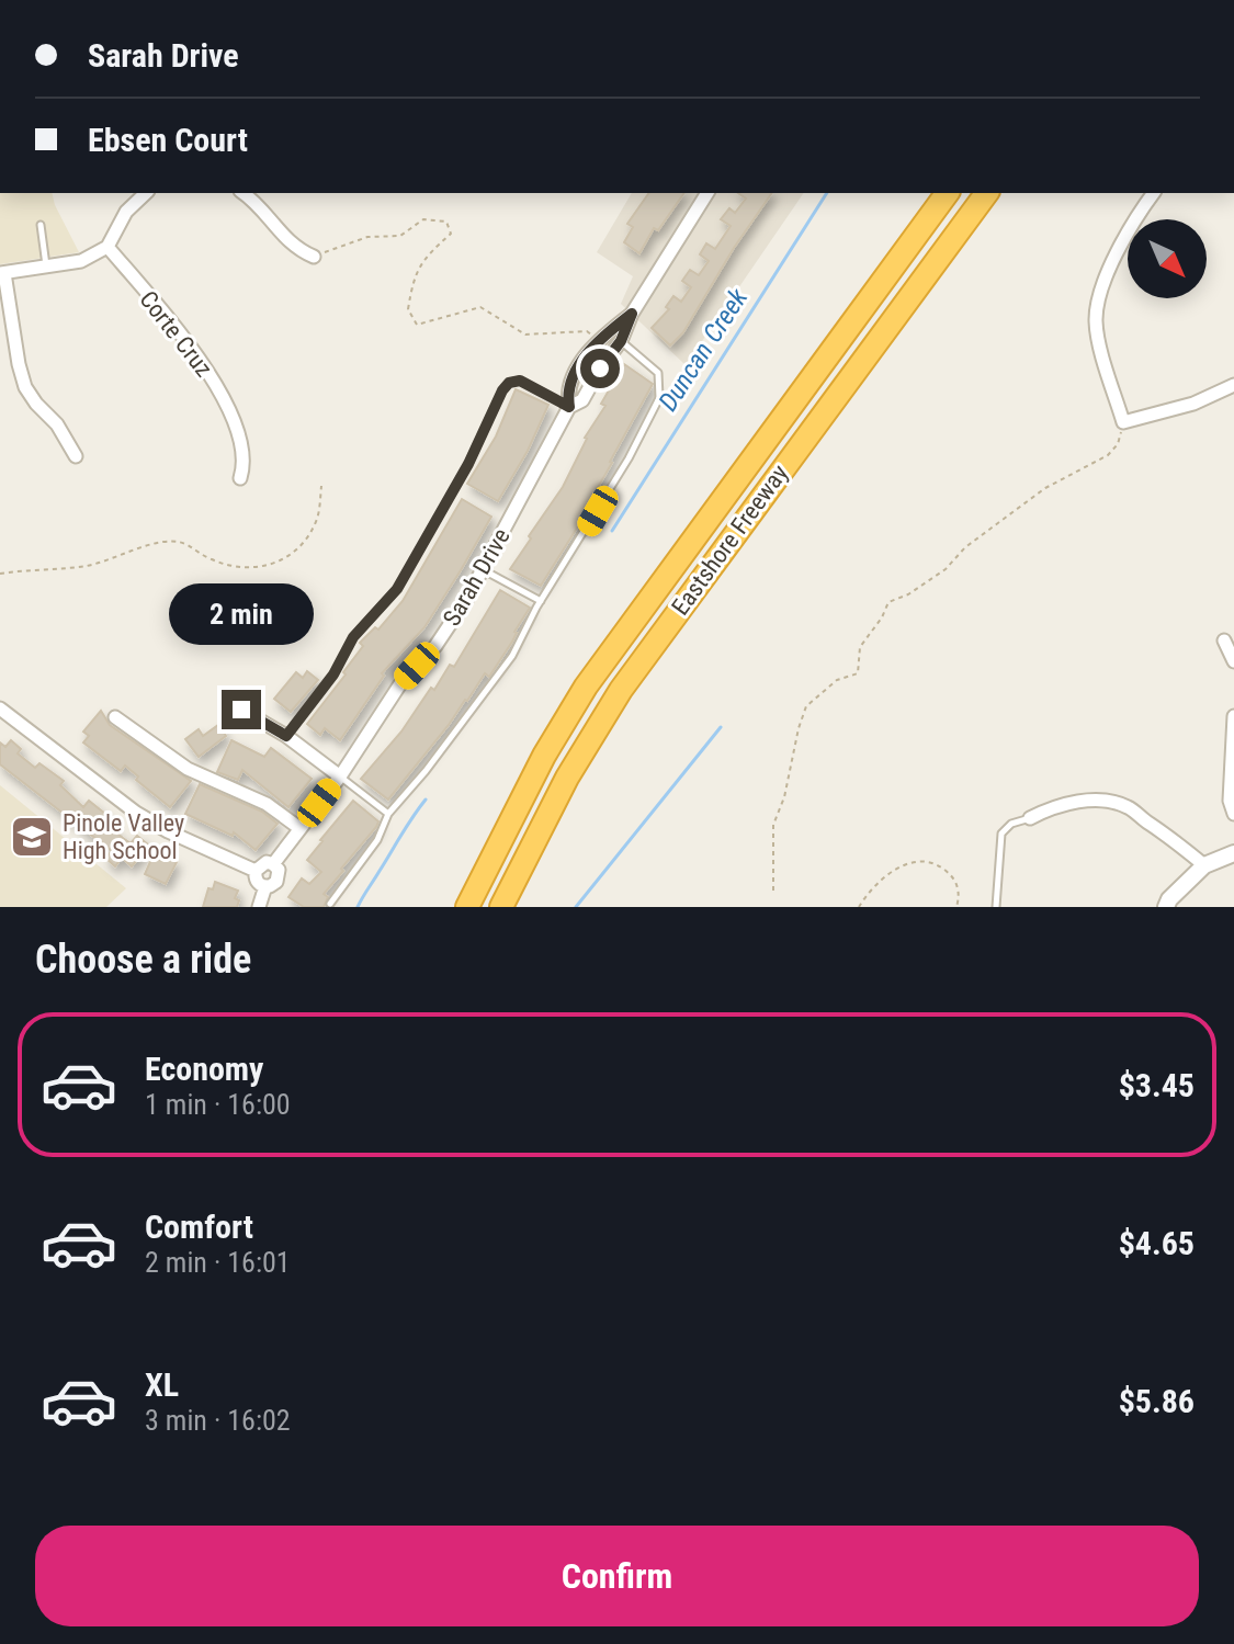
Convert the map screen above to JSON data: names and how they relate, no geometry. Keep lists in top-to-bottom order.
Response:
{
  "streets": {
    "highway": ["Eastshore Freeway"],
    "street": ["Corte Cruz", "Sarah Drive"]
  },
  "water": ["Duncan Creek"],
  "places": {
    "school or university": ["Pinole Valley High School"]
  },
  "north": "bottom right",
  "page": {
    "banner": ["Sarah Drive", "Ebsen Court"],
    "bubble": "2 min",
    "heading": "Choose a ride",
    "list": [
      {
        "name": "Economy",
        "note": "1 min · 16:00",
        "value": "$3.45"
      },
      {
        "name": "Comfort",
        "note": "2 min · 16:01",
        "value": "$4.65"
      },
      {
        "name": "XL",
        "note": "3 min · 16:02",
        "value": "$5.86"
      }
    ],
    "buttons": "Confirm"
  }
}
